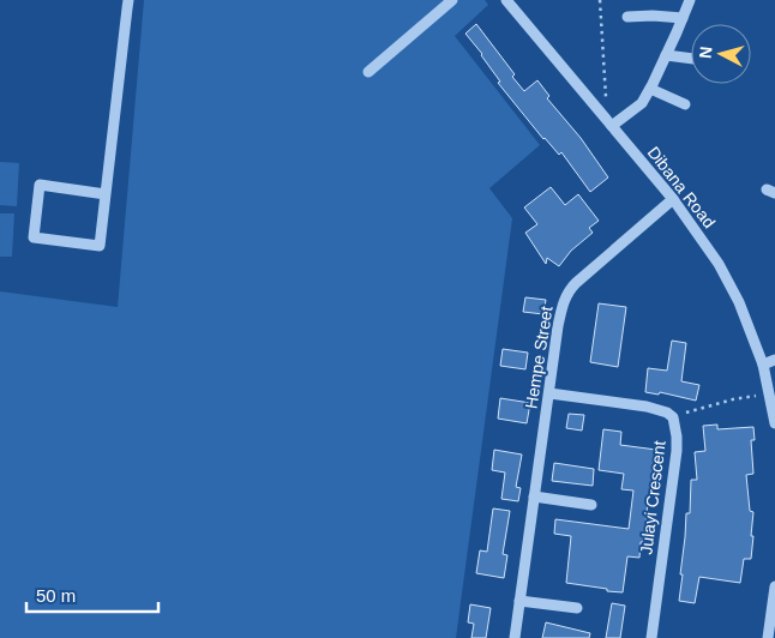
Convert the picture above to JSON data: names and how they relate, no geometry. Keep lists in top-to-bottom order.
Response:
{
  "streets": {
    "street": ["Dibana Road", "Hempe Street", "Julayi Crescent"]
  },
  "crossings": [
    ["Dibana Road", "Hempe Street"]
  ],
  "scale_bar": "50 m",
  "north": "left"
}
